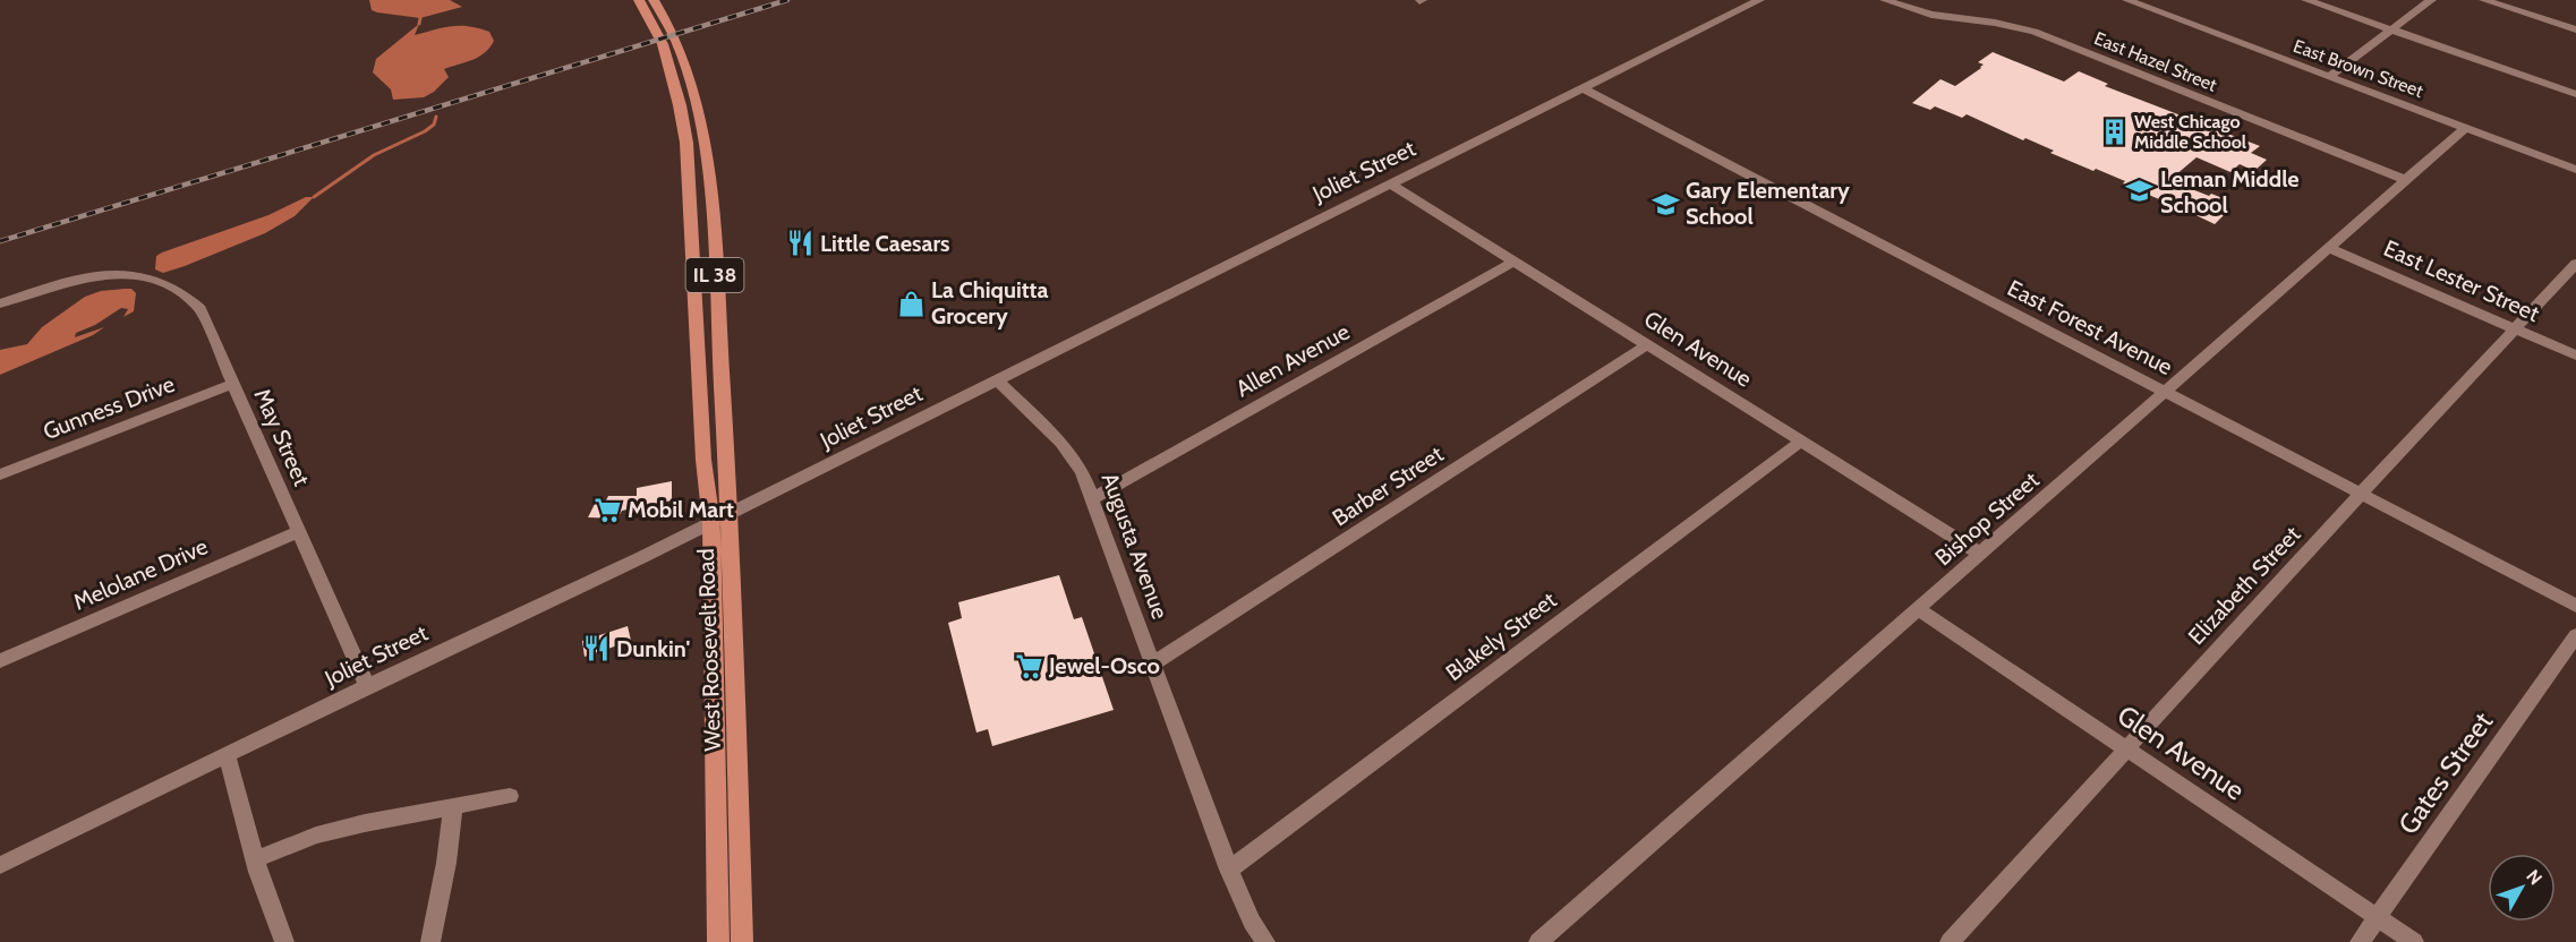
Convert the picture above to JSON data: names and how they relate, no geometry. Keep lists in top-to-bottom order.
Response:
{
  "streets": {
    "main road": ["IL 38", "West Roosevelt Road"],
    "street": [
      "East Hazel Street",
      "East Brown Street",
      "Joliet Street",
      "East Lester Street",
      "East Forest Avenue",
      "Glen Avenue",
      "Allen Avenue",
      "Gunness Drive",
      "May Street",
      "Barber Street",
      "Bishop Street",
      "Augusta Avenue",
      "Melolane Drive",
      "Elizabeth Street",
      "Blakely Street",
      "Gates Street"
    ]
  },
  "crossings": [
    ["East Hazel Street", "Bishop Street"],
    ["East Brown Street", "Bishop Street"],
    ["Joliet Street", "East Forest Avenue"],
    ["Joliet Street", "Glen Avenue"],
    ["Joliet Street", "May Street"],
    ["Joliet Street", "Augusta Avenue"],
    ["Joliet Street", "West Roosevelt Road"],
    ["East Lester Street", "Bishop Street"],
    ["East Lester Street", "Elizabeth Street"],
    ["East Forest Avenue", "Bishop Street"],
    ["East Forest Avenue", "Elizabeth Street"],
    ["Glen Avenue", "Allen Avenue"],
    ["Glen Avenue", "Barber Street"],
    ["Glen Avenue", "Bishop Street"],
    ["Glen Avenue", "Elizabeth Street"],
    ["Glen Avenue", "Blakely Street"],
    ["Glen Avenue", "Gates Street"],
    ["Allen Avenue", "Augusta Avenue"],
    ["Gunness Drive", "May Street"],
    ["May Street", "Melolane Drive"],
    ["Barber Street", "Augusta Avenue"],
    ["Augusta Avenue", "Blakely Street"]
  ],
  "places": {
    "building": ["West Chicago Middle School"],
    "school or university": ["Leman Middle School", "Gary Elementary School"],
    "restaurant": ["Little Caesars", "Dunkin'"],
    "shop": ["La Chiquitta Grocery"],
    "supermarket": ["Mobil Mart", "Jewel-Osco"]
  },
  "north": "top right"
}
